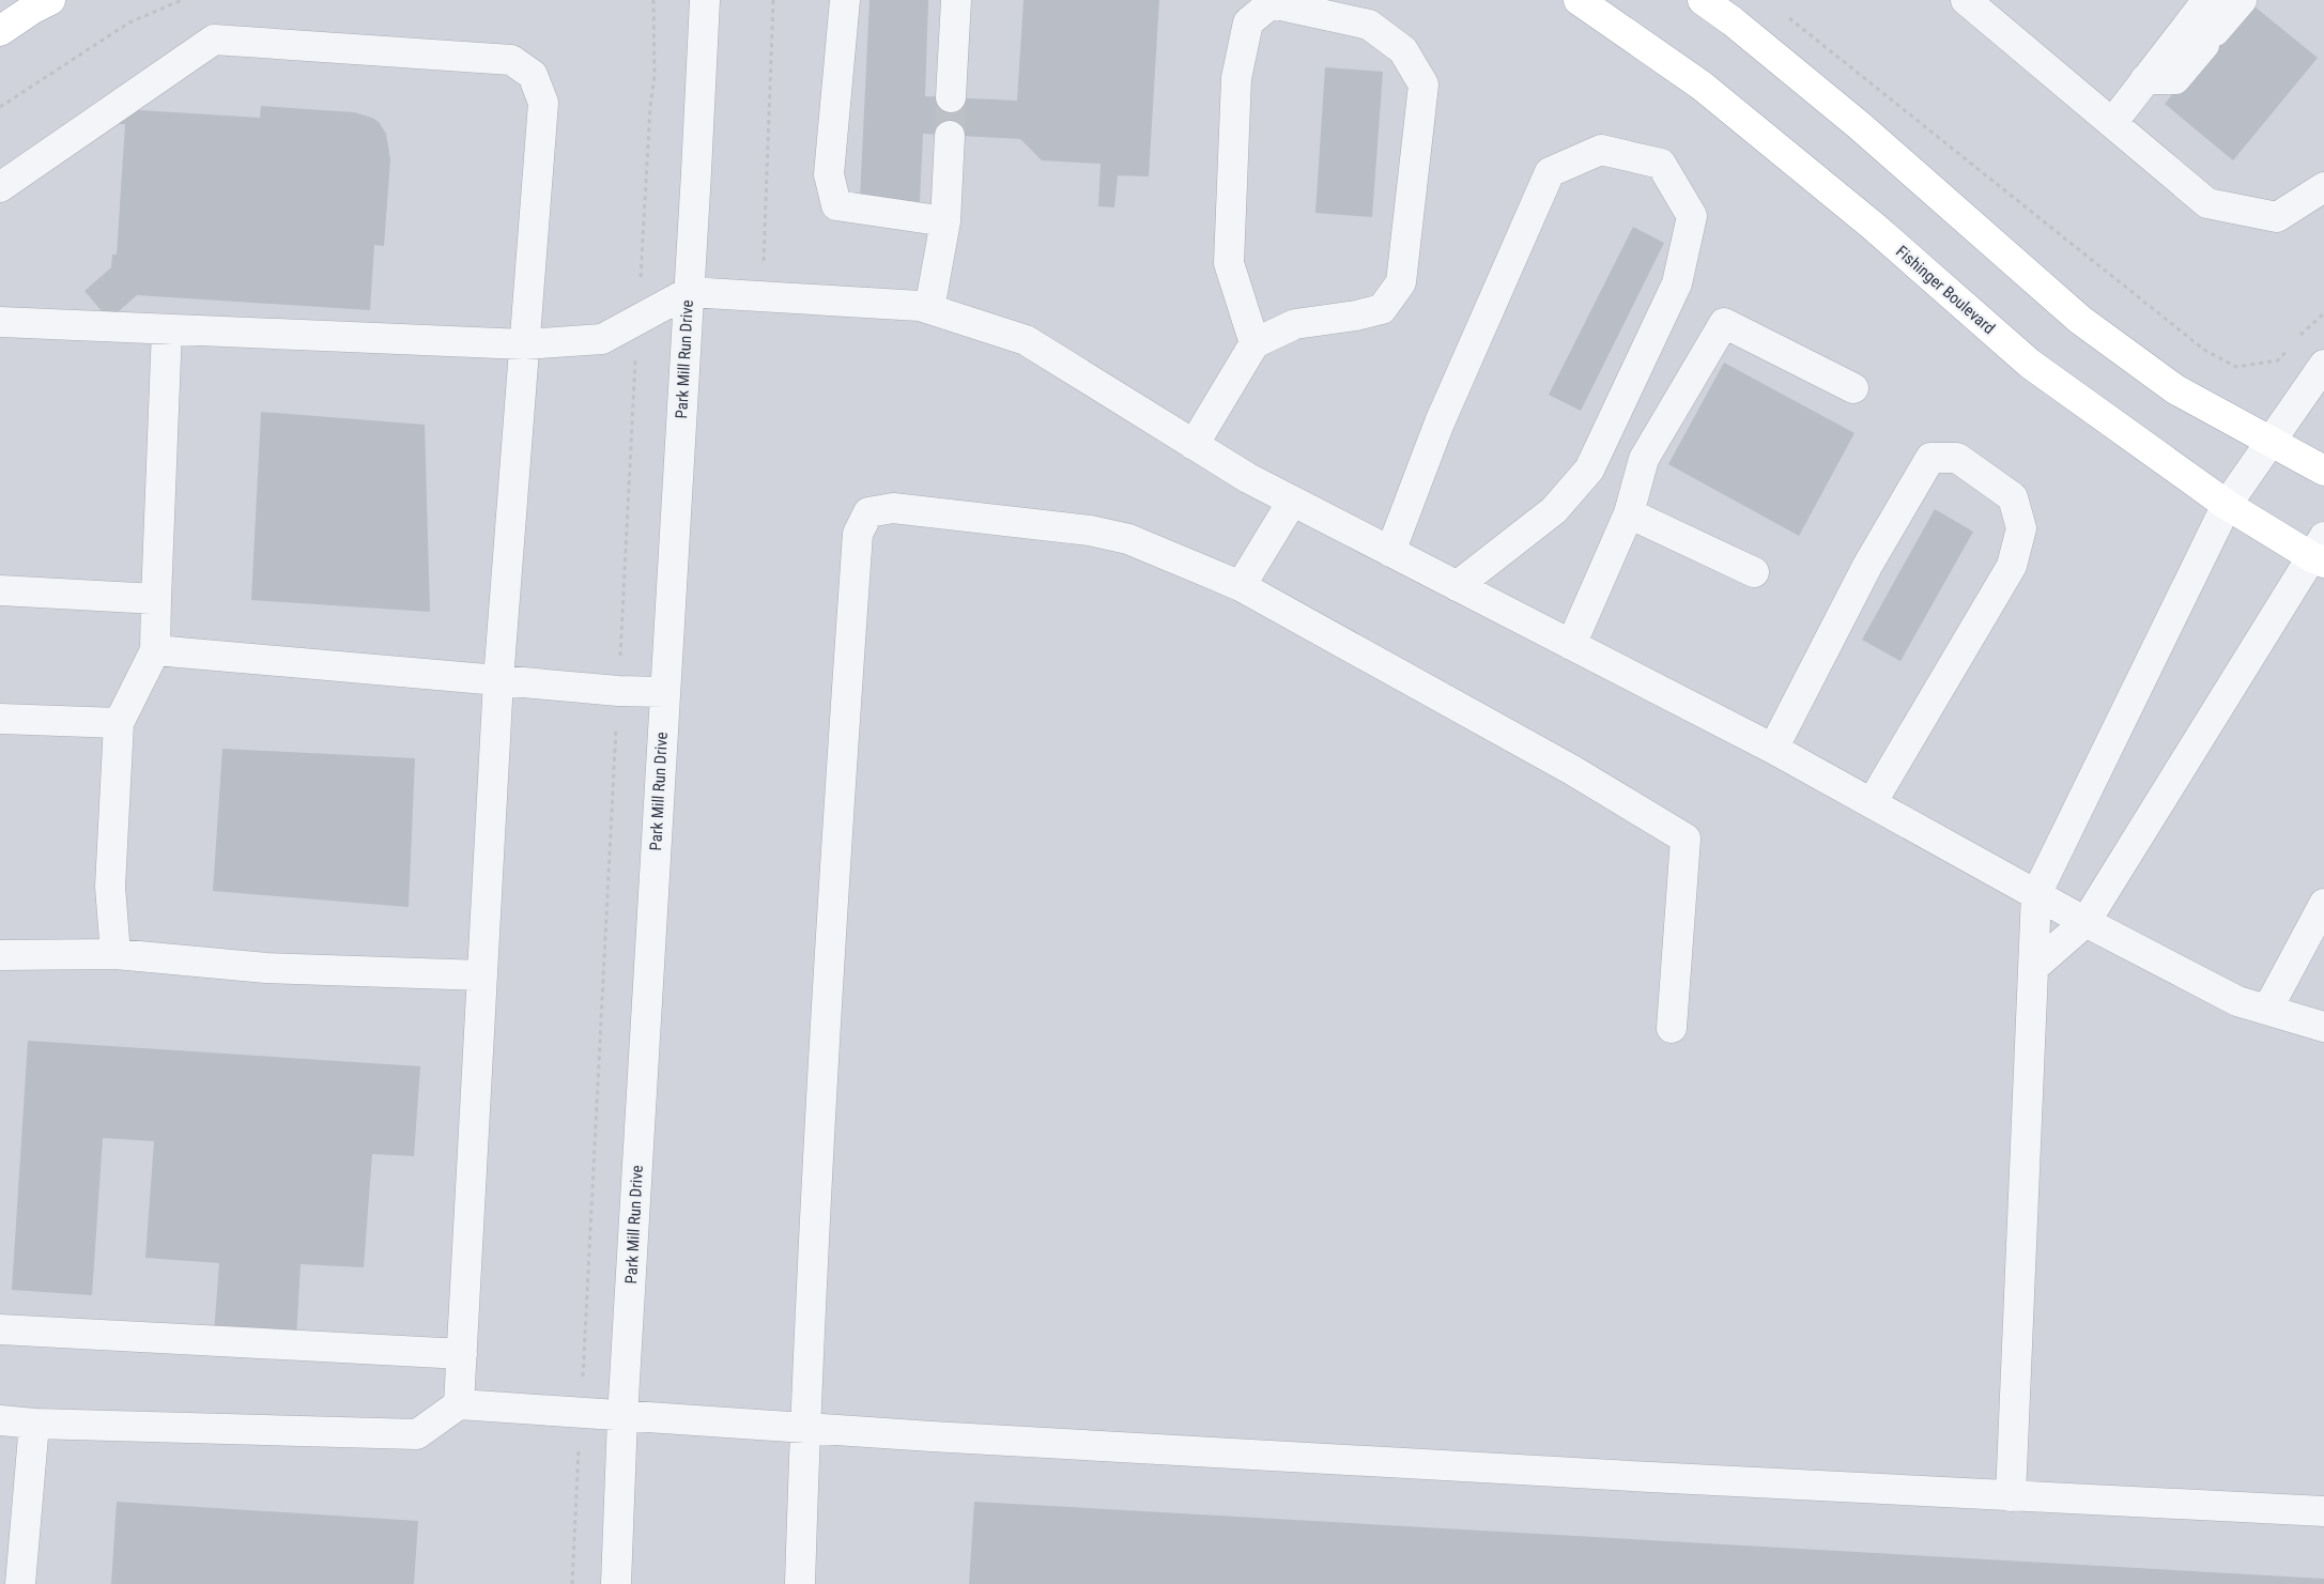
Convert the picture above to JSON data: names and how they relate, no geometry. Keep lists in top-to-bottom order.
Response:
{
  "streets": {
    "main road": ["Fishinger Boulevard"],
    "street": ["Park Mill Run Drive"]
  }
}
